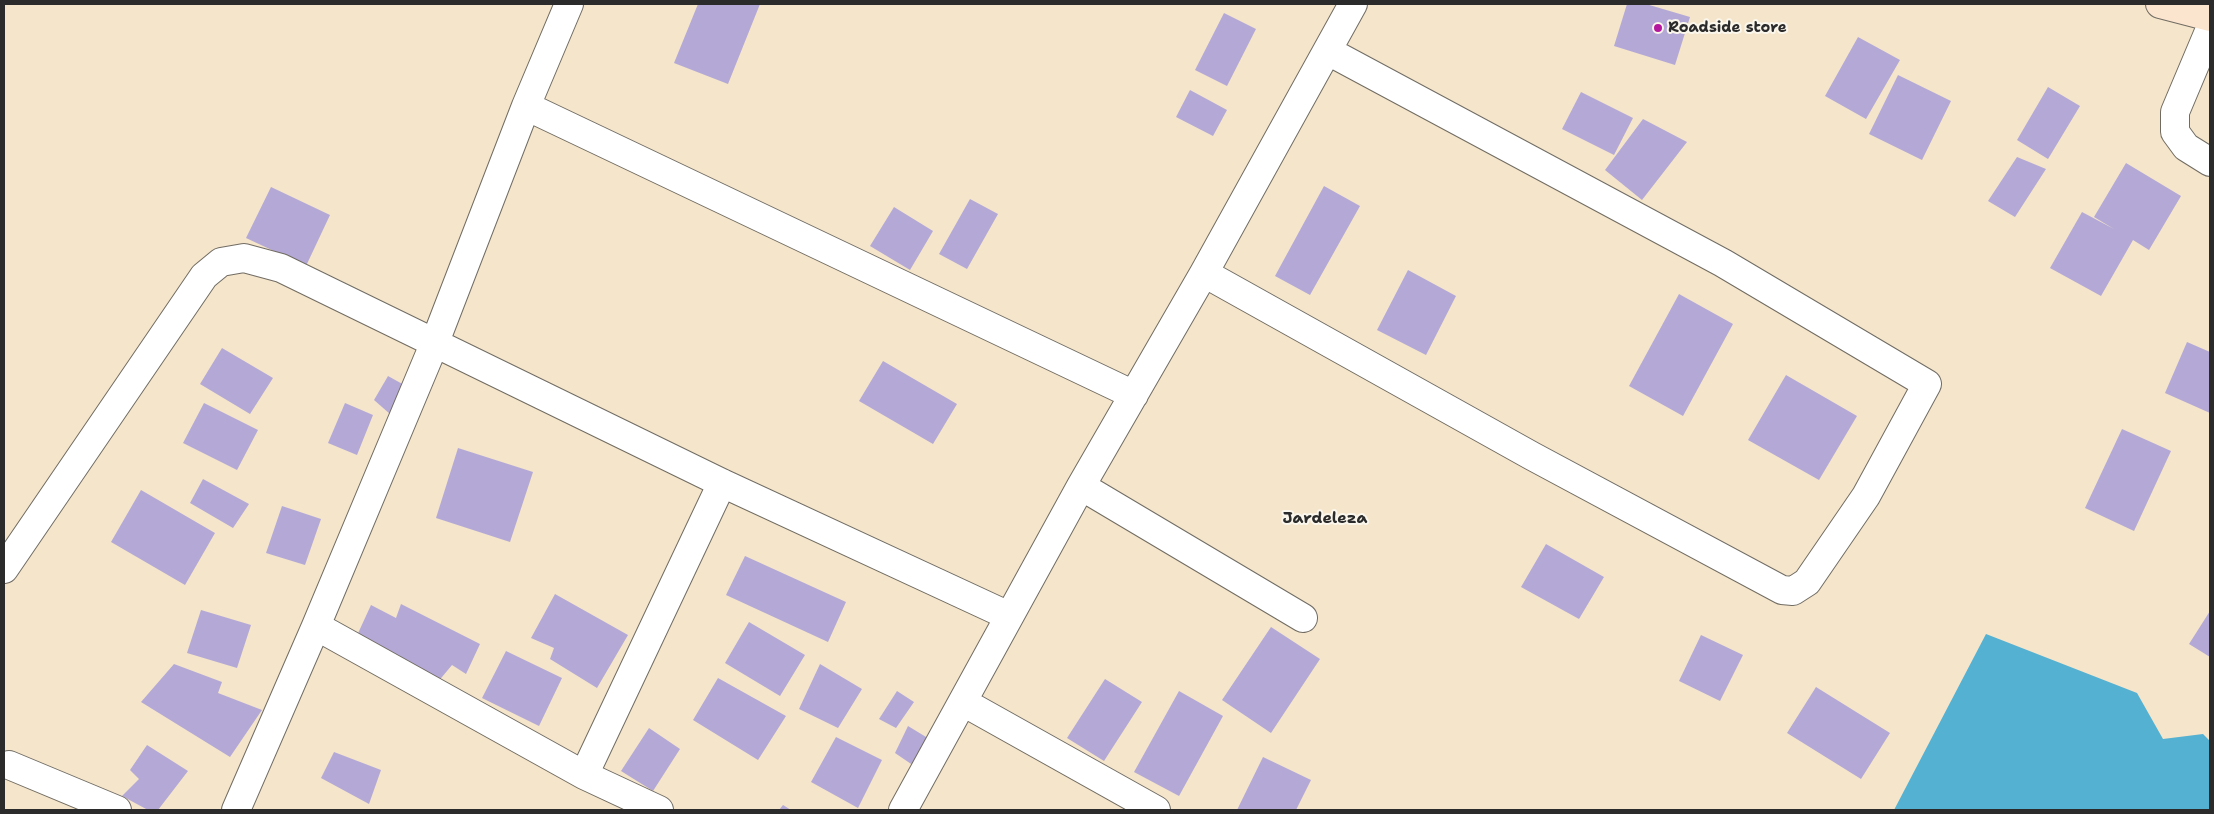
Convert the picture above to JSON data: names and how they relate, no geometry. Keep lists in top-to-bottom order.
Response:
{
  "districts": ["Jardeleza"],
  "places": ["Roadside store"]
}
